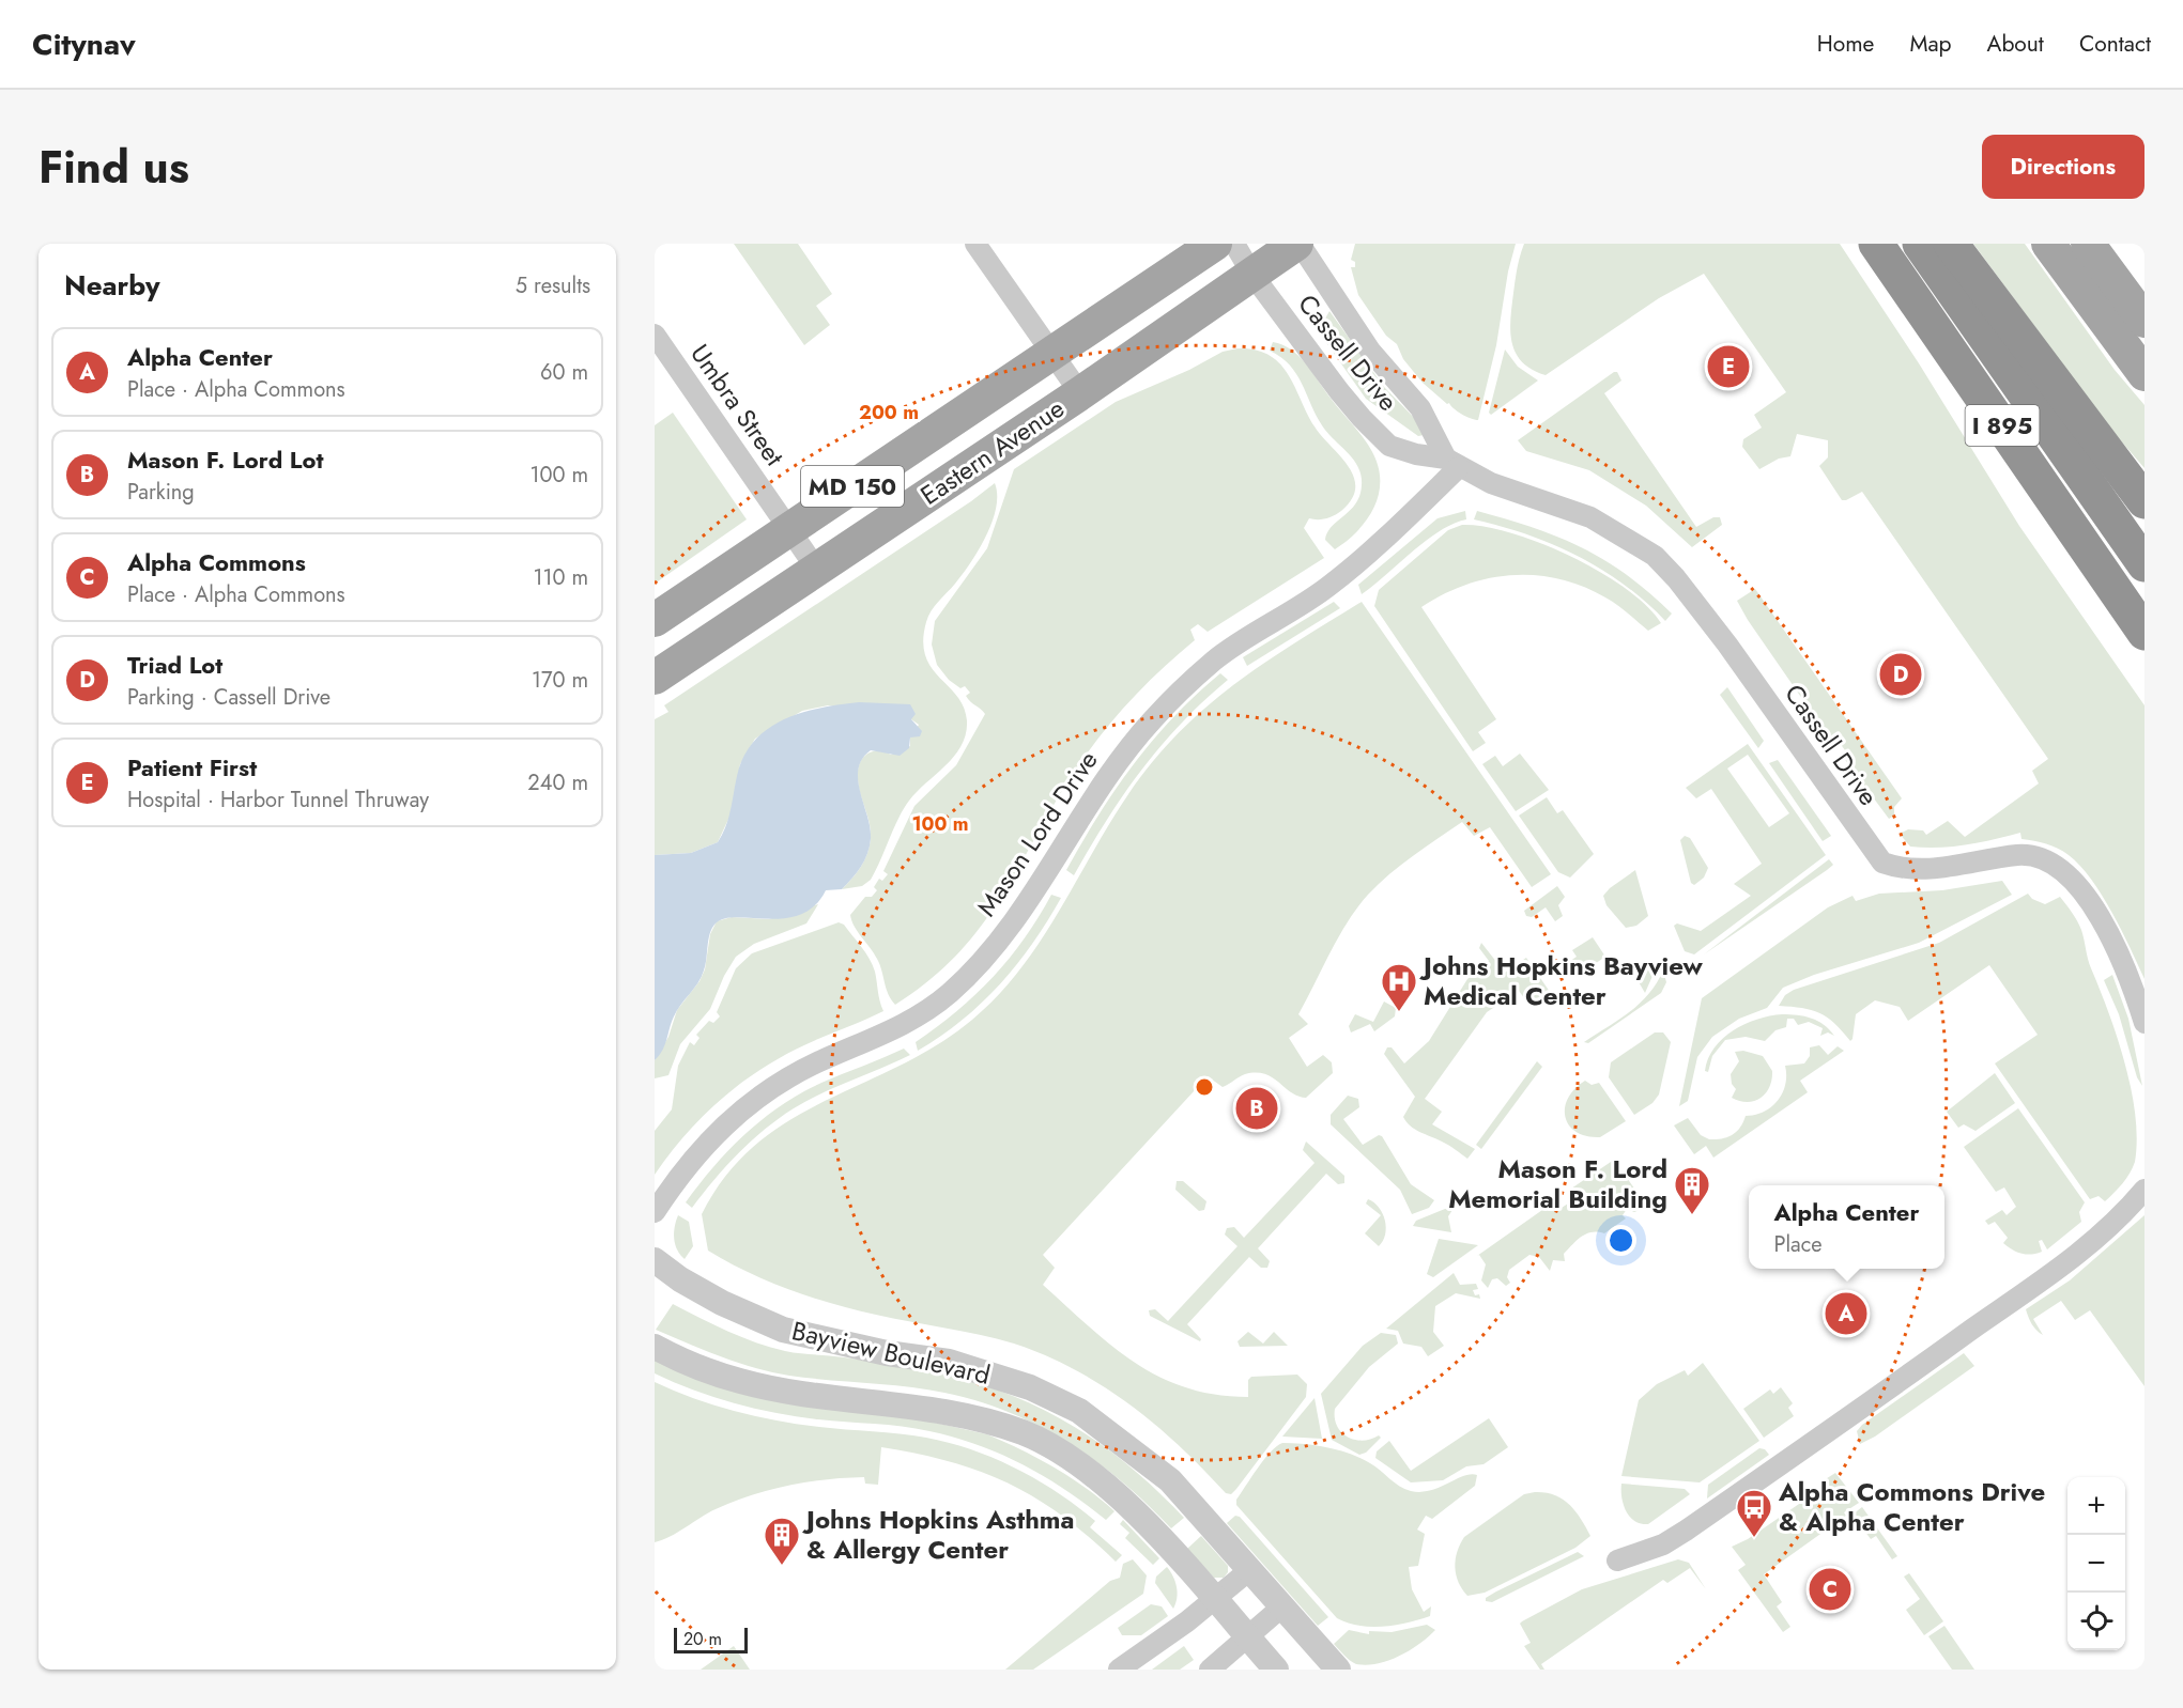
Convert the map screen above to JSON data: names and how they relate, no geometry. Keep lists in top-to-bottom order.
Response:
{
  "streets": {
    "highway": ["I 895"],
    "main road": ["Eastern Avenue", "MD 150"],
    "street": [
      "Cassell Drive",
      "Umbra Street",
      "Mason Lord Drive",
      "Bayview Boulevard"
    ]
  },
  "crossings": [
    ["Cassell Drive", "Eastern Avenue"],
    ["Cassell Drive", "Mason Lord Drive"],
    ["Umbra Street", "Eastern Avenue"]
  ],
  "places": {
    "hospital": ["Johns Hopkins Bayview Medical Center"],
    "building": ["Mason F. Lord Memorial Building", "Johns Hopkins Asthma & Allergy Center"],
    "bus stop": ["Alpha Commons Drive & Alpha Center"]
  },
  "scale_bar": "20 m",
  "page": {
    "header": "Citynav",
    "nav": [
      "Home",
      "Map",
      "About",
      "Contact"
    ],
    "title": "Find us",
    "buttons": "Directions",
    "heading": ["Nearby", "5 results"],
    "list": [
      {
        "mark": "A",
        "name": "Alpha Center",
        "note": "Place · Alpha Commons",
        "value": "60 m"
      },
      {
        "mark": "B",
        "name": "Mason F. Lord Lot",
        "note": "Parking",
        "value": "100 m"
      },
      {
        "mark": "C",
        "name": "Alpha Commons",
        "note": "Place · Alpha Commons",
        "value": "110 m"
      },
      {
        "mark": "D",
        "name": "Triad Lot",
        "note": "Parking · Cassell Drive",
        "value": "170 m"
      },
      {
        "mark": "E",
        "name": "Patient First",
        "note": "Hospital · Harbor Tunnel Thruway",
        "value": "240 m"
      }
    ],
    "pins": [
      "E",
      "D",
      "B",
      "A",
      "C"
    ],
    "popup": ["Alpha Center", "Place"],
    "map_buttons": ["+", "−"],
    "scale": "20 m"
  },
  "rings": ["200 m", "100 m"]
}
